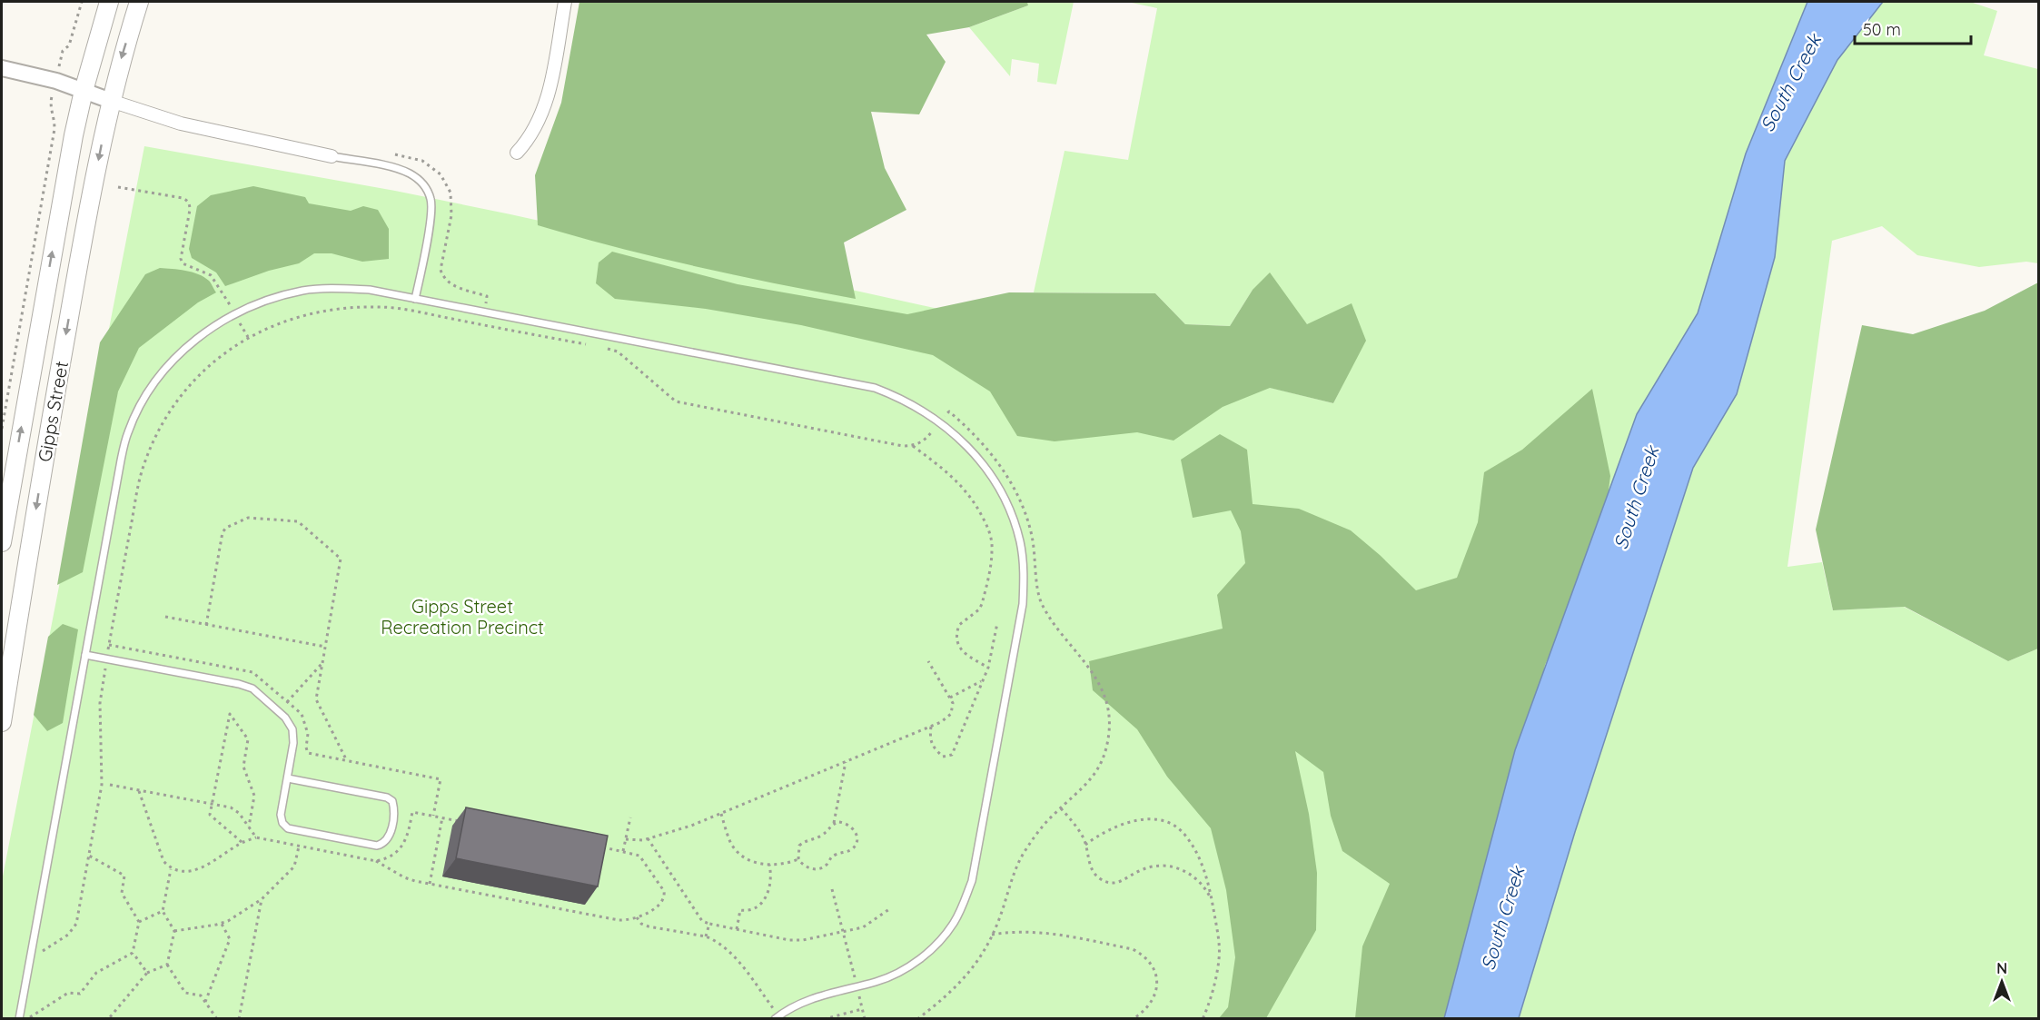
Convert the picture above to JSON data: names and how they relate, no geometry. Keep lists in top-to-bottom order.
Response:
{
  "streets": {
    "main road": ["Gipps Street"]
  },
  "water": ["South Creek"],
  "parks": ["Gipps Street Recreation Precinct"],
  "scale_bar": "50 m",
  "north": "top"
}
